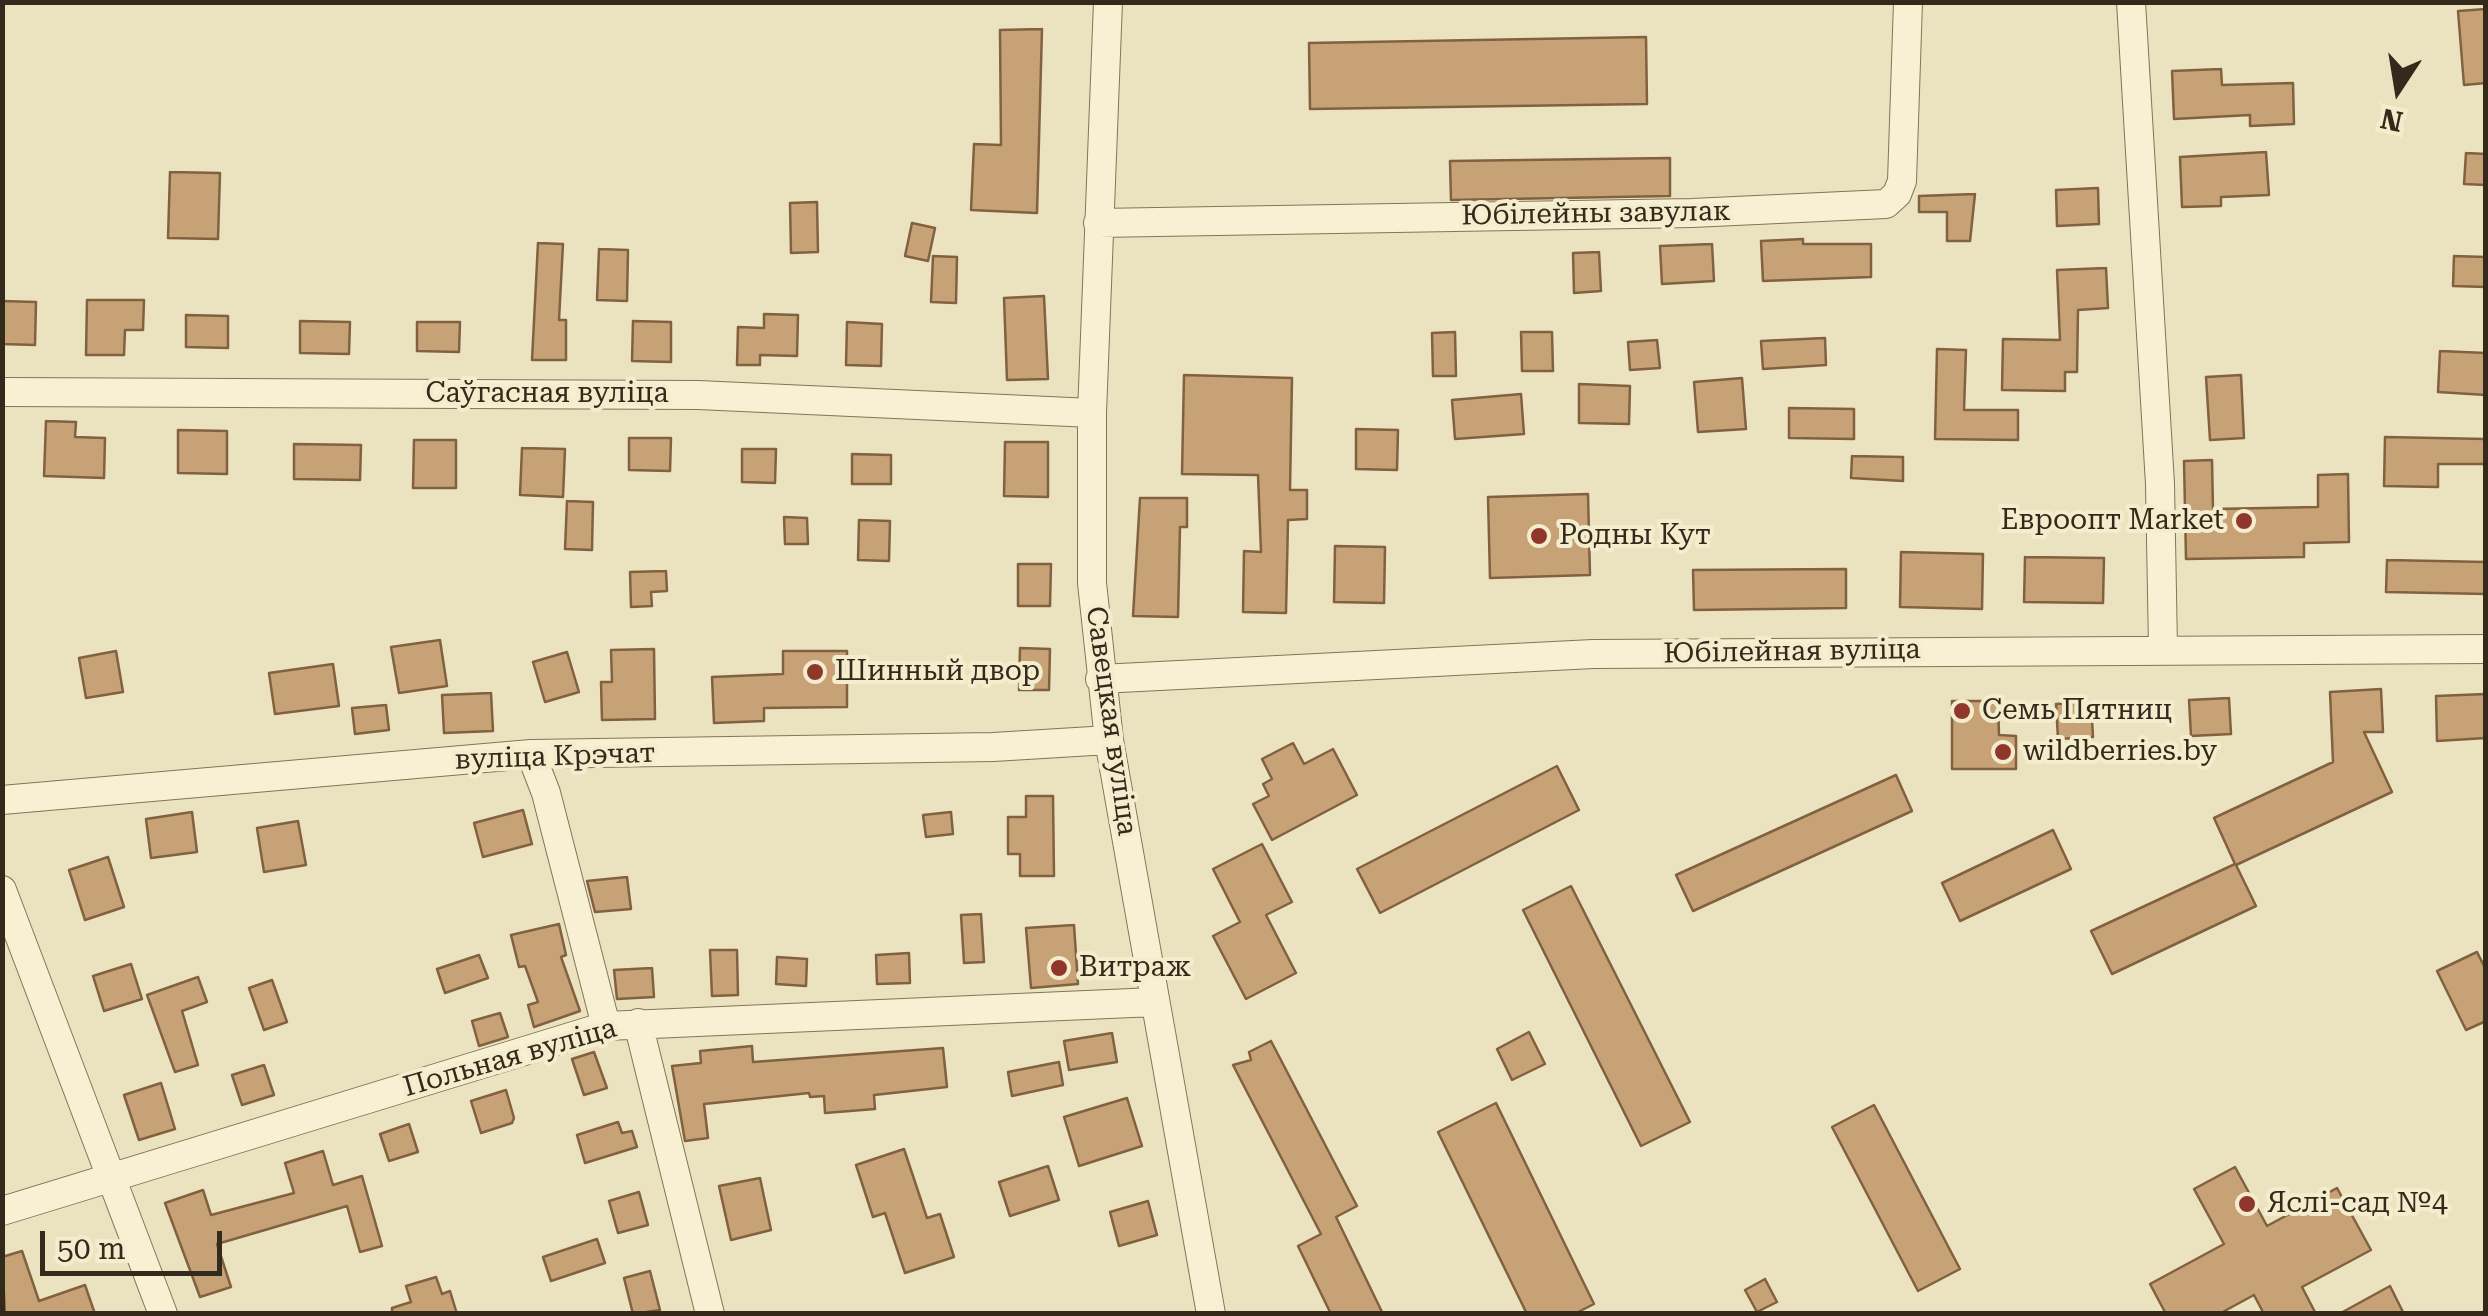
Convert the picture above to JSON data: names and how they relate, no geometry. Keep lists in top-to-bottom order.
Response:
{
  "streets": {
    "street": [
      "Юбілейны завулак",
      "Саўгасная вуліца",
      "Юбілейная вуліца",
      "Савецкая вуліца",
      "вуліца Крэчат",
      "Польная вуліца"
    ]
  },
  "crossings": [
    ["Юбілейны завулак", "Савецкая вуліца"],
    ["Саўгасная вуліца", "Савецкая вуліца"],
    ["Юбілейная вуліца", "Савецкая вуліца"],
    ["Савецкая вуліца", "вуліца Крэчат"],
    ["Савецкая вуліца", "Польная вуліца"]
  ],
  "places": [
    "Евроопт Market",
    "Родны Кут",
    "Шинный двор",
    "Семь Пятниц",
    "wildberries.by",
    "Витраж",
    "Яслі-сад №4"
  ],
  "scale_bar": "50 m",
  "north": "bottom"
}
